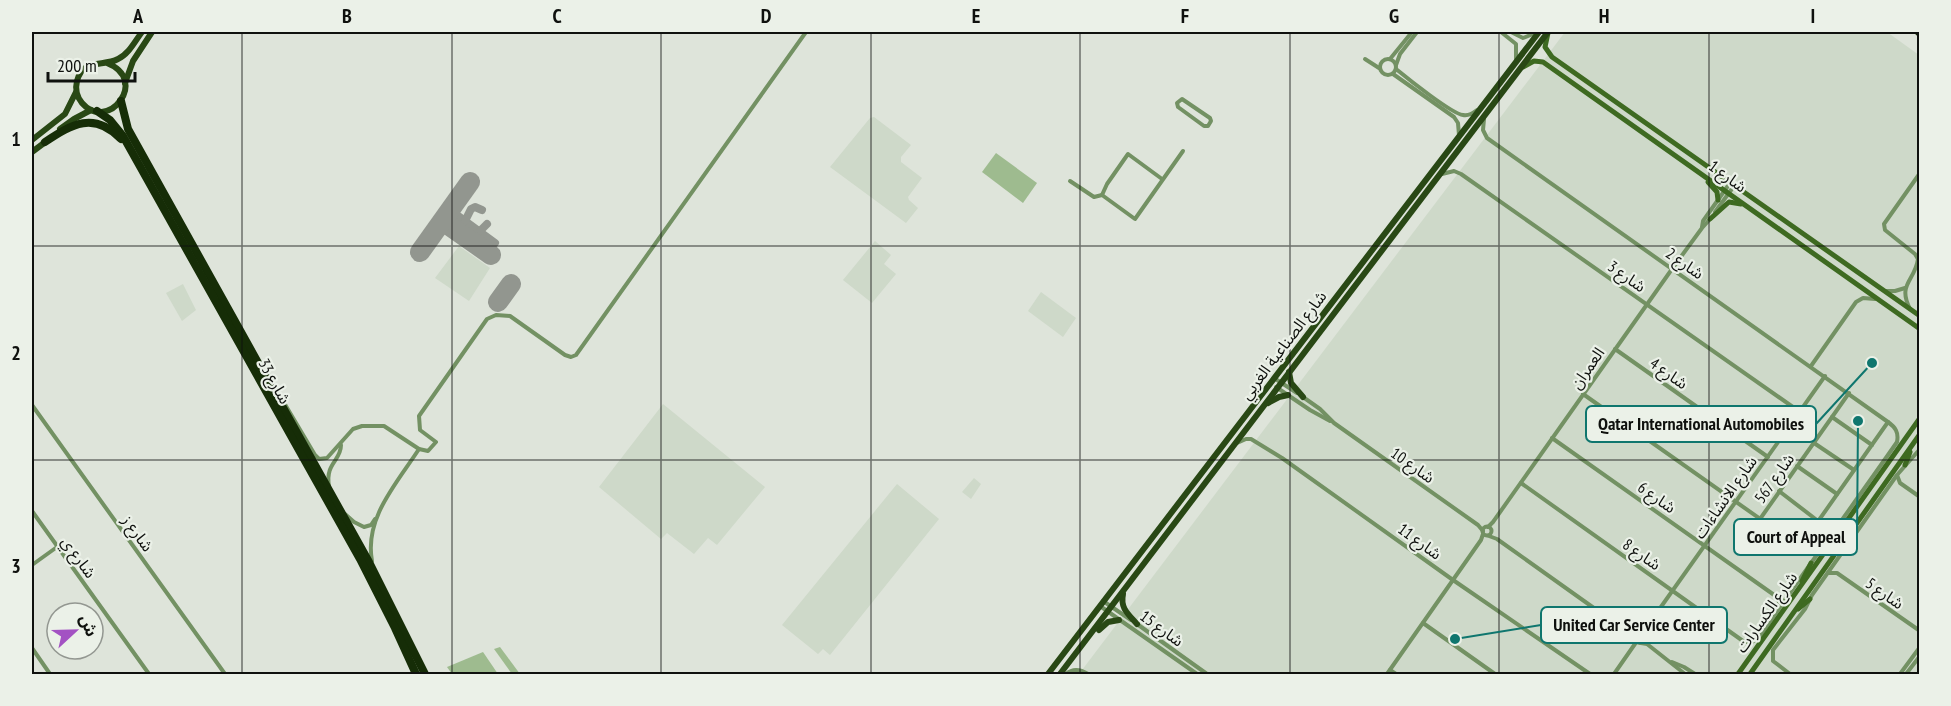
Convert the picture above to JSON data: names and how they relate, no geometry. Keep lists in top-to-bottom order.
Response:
{
  "streets": {
    "highway": ["شارع 33"],
    "main road": ["شارع الصناعية الغربي"],
    "street": [
      "شارع 1",
      "شارع 2",
      "شارع 3",
      "العمران",
      "شارع 4",
      "شارع 10",
      "شارع 567",
      "شارع 6",
      "شارع الانشاءات",
      "شارع ز",
      "شارع 11",
      "شارع 8",
      "شارع ي",
      "شارع 5",
      "شارع الكسارات",
      "شارع 15"
    ]
  },
  "crossings": [
    ["شارع 1", "العمران"],
    ["شارع 2", "شارع الصناعية الغربي"],
    ["شارع 2", "العمران"],
    ["شارع 2", "شارع 567"],
    ["شارع 2", "شارع الانشاءات"],
    ["شارع 3", "شارع الصناعية الغربي"],
    ["شارع 3", "العمران"],
    ["شارع 3", "شارع الانشاءات"],
    ["شارع الصناعية الغربي", "شارع 10"],
    ["شارع الصناعية الغربي", "شارع 11"],
    ["شارع الصناعية الغربي", "شارع 15"],
    ["العمران", "شارع 4"],
    ["العمران", "شارع 10"],
    ["العمران", "شارع 6"],
    ["العمران", "شارع 11"],
    ["العمران", "شارع 8"],
    ["شارع 4", "شارع الانشاءات"],
    ["شارع 6", "شارع الانشاءات"],
    ["شارع الانشاءات", "شارع 8"],
    ["شارع 8", "شارع الكسارات"]
  ],
  "places": ["Qatar International Automobiles", "Court of Appeal", "United Car Service Center"],
  "scale_bar": "200 m",
  "north": "right",
  "grid": {
    "columns": [
      "A",
      "B",
      "C",
      "D",
      "E",
      "F",
      "G",
      "H",
      "I"
    ],
    "rows": ["1", "2", "3"]
  }
}
